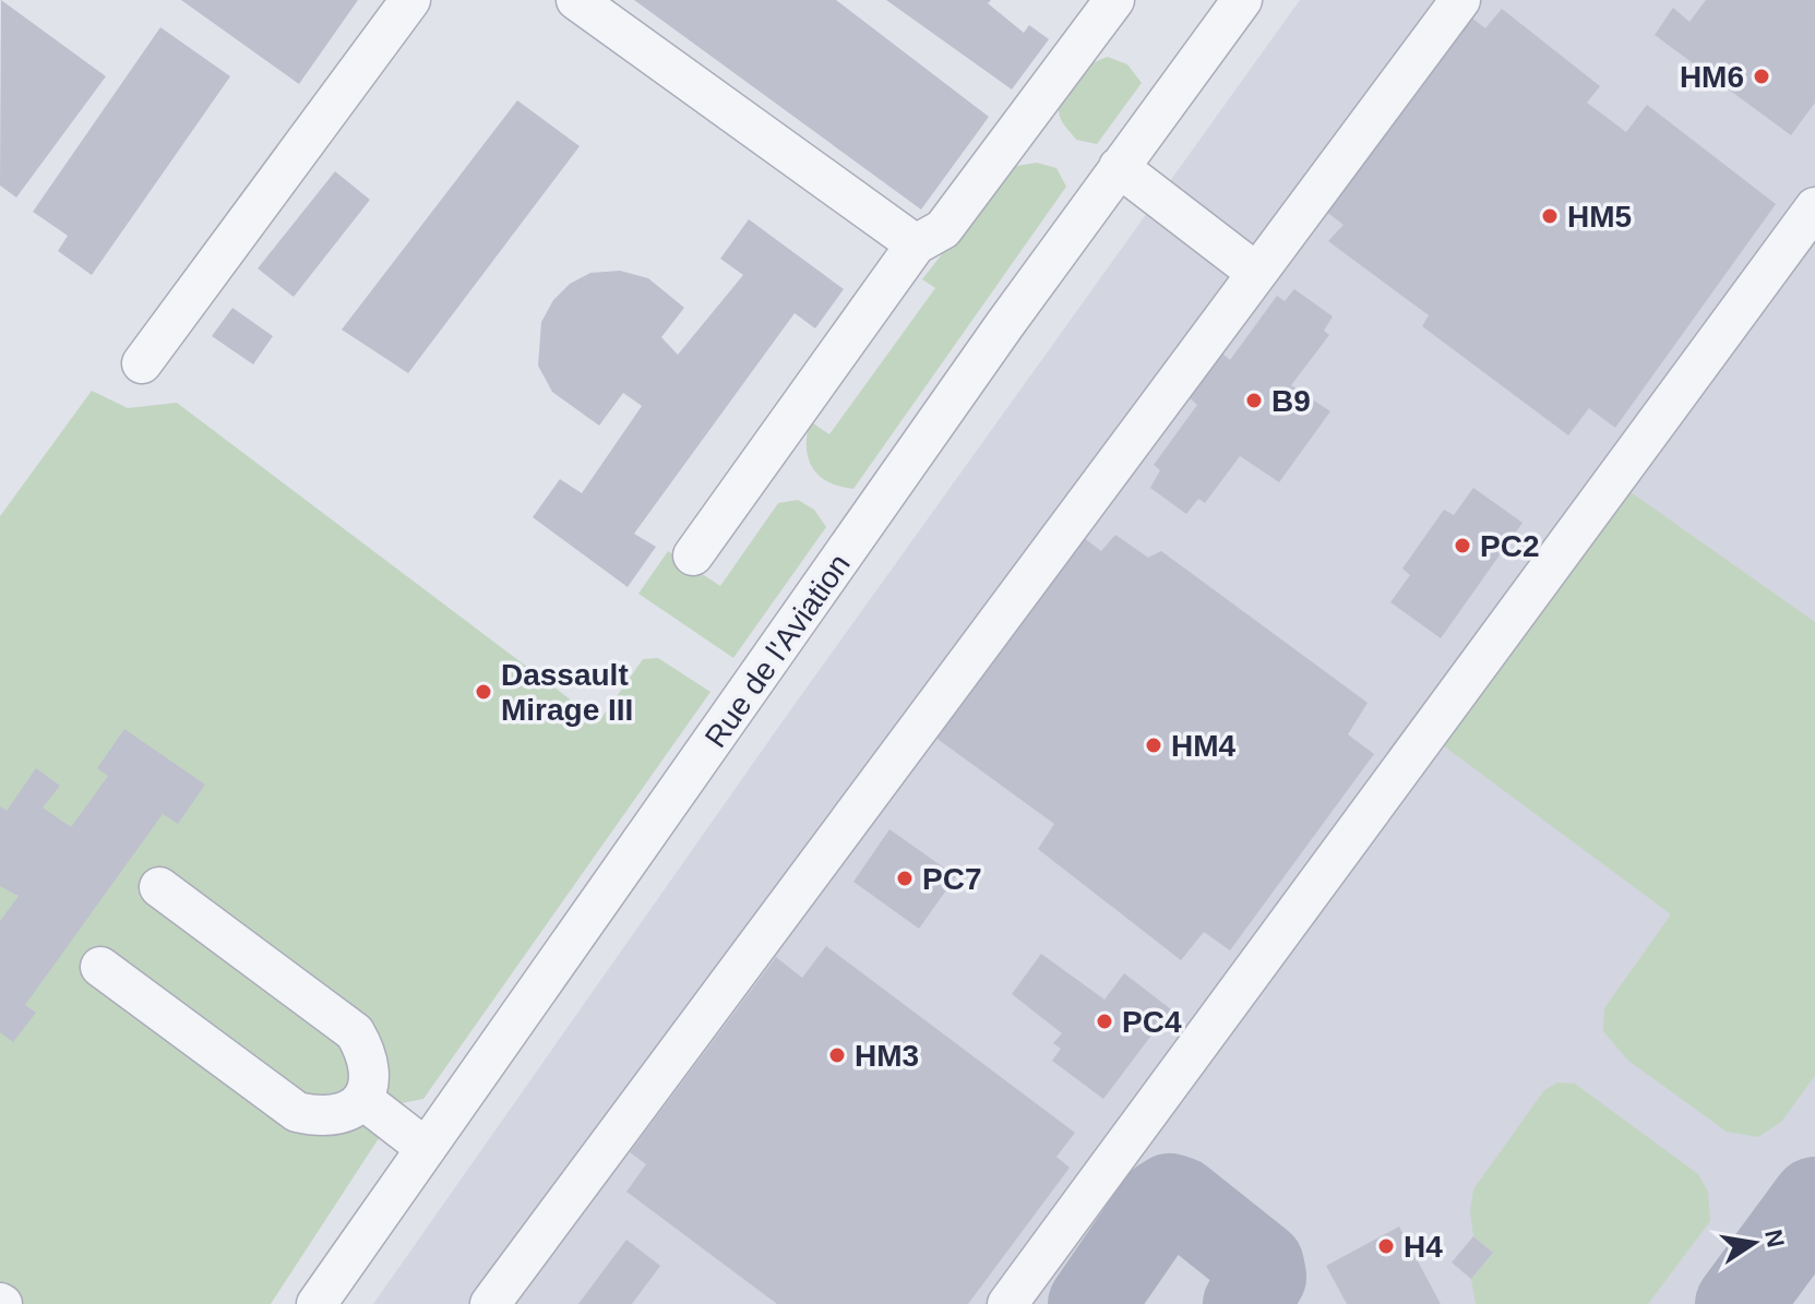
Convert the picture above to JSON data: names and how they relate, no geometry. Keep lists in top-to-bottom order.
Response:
{
  "streets": {
    "street": ["Rue de l'Aviation"]
  },
  "places": [
    "HM6",
    "HM5",
    "B9",
    "PC2",
    "Dassault Mirage III",
    "HM4",
    "PC7",
    "PC4",
    "HM3",
    "H4"
  ],
  "north": "right"
}
